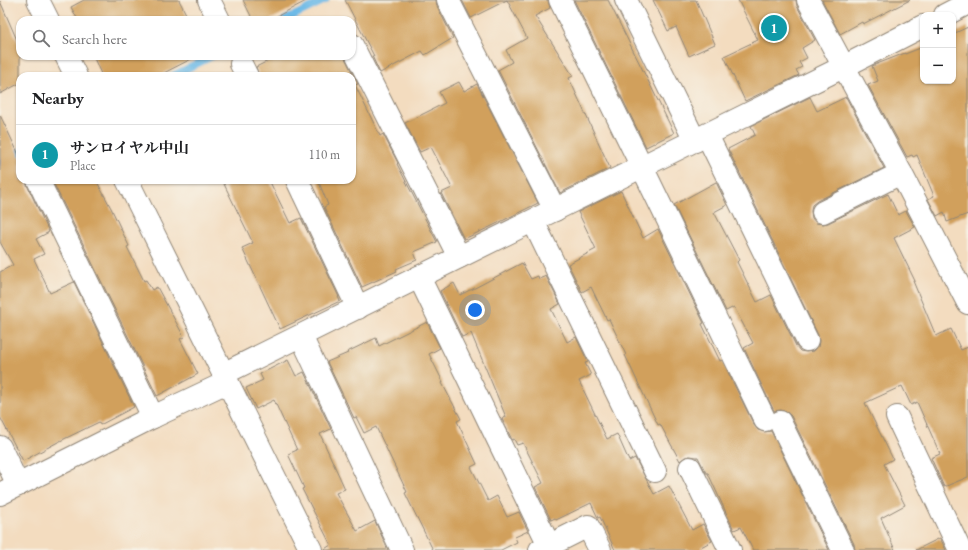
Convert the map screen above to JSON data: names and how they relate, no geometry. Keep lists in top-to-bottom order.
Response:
{
  "page": {
    "map_buttons": ["+", "−"],
    "pins": "1",
    "search": "Search here",
    "heading": "Nearby",
    "list": [
      {
        "mark": "1",
        "name": "サンロイヤル中山",
        "note": "Place",
        "value": "110 m"
      }
    ]
  }
}
